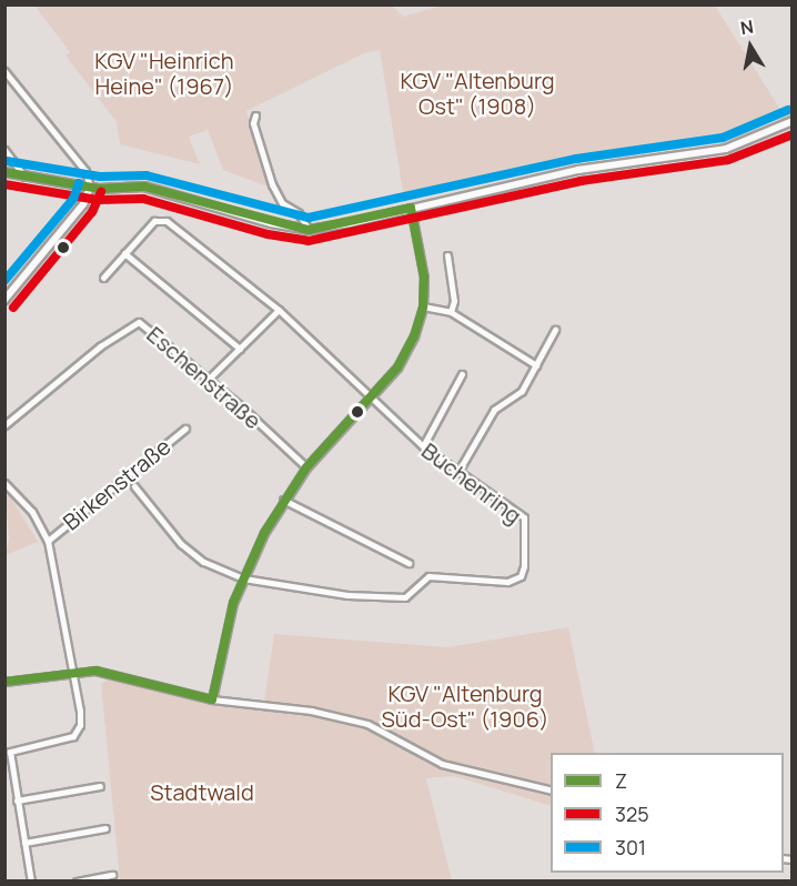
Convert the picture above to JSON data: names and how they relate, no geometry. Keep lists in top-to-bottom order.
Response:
{
  "streets": {
    "street": ["Eschenstraße", "Buchenring", "Birkenstraße"]
  },
  "crossings": [
    ["Buchenring", "Birkenstraße"]
  ],
  "parks": [
    "KGV \"Heinrich Heine\" (1967)",
    "KGV \"Altenburg Ost\" (1908)",
    "KGV \"Altenburg Süd-Ost\" (1906)",
    "Stadtwald"
  ],
  "lines": ["transit line 301", "transit line 325", "transit line Z"],
  "legend": ["Z", "325", "301"],
  "north": "top"
}
